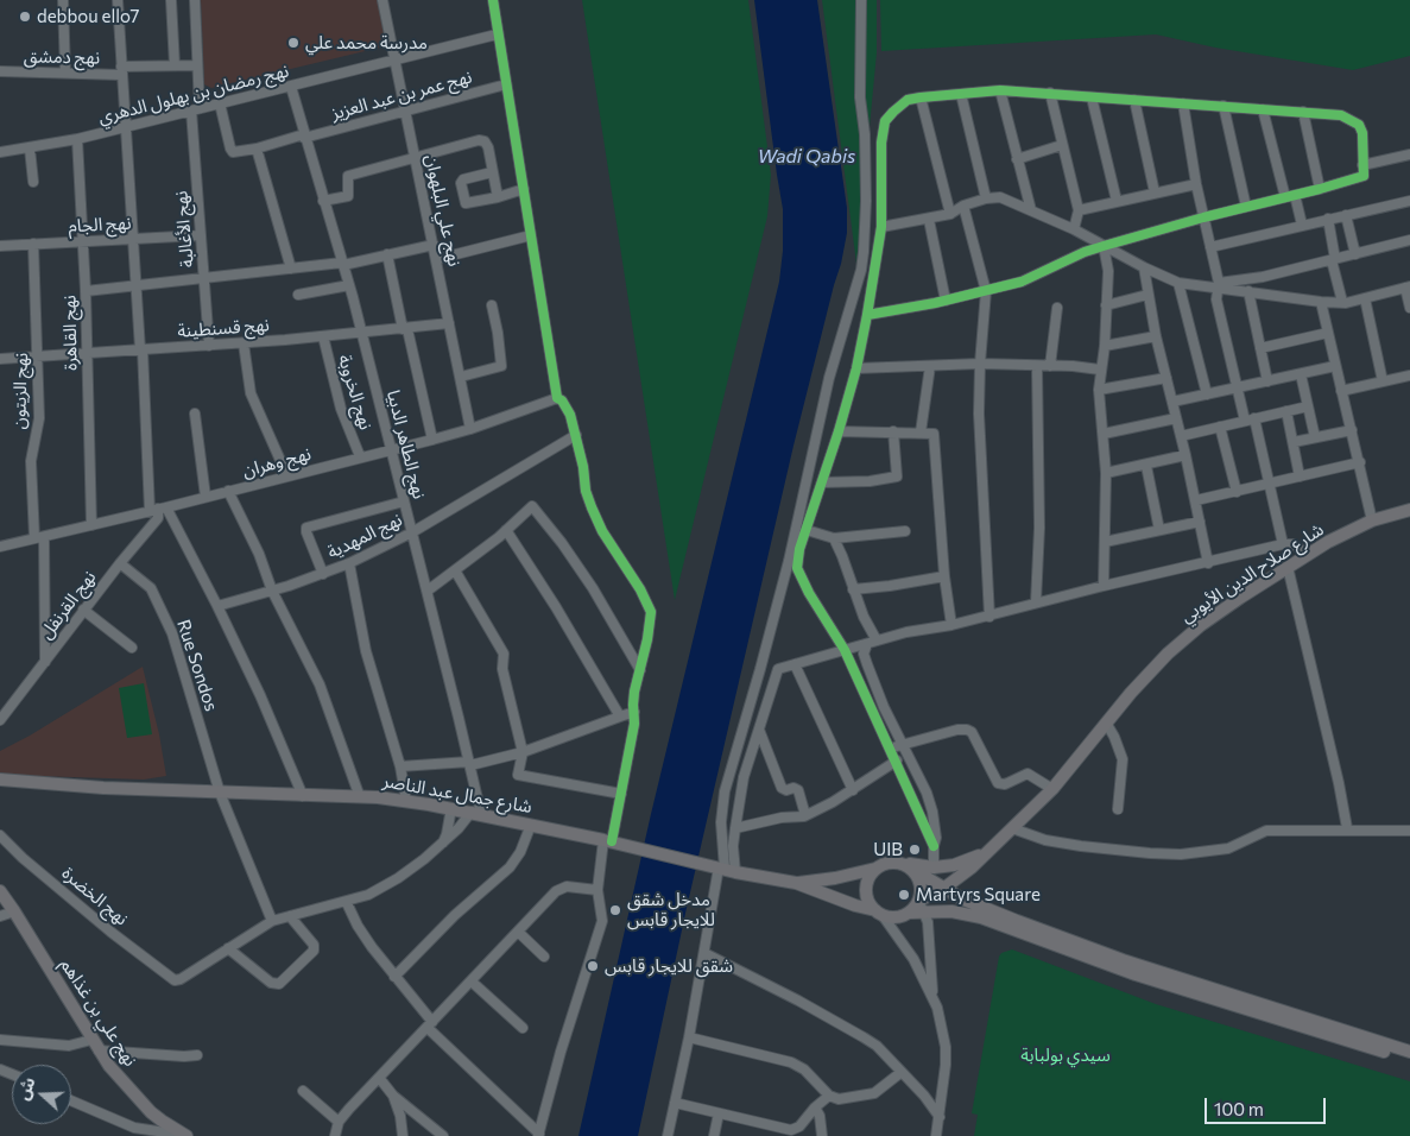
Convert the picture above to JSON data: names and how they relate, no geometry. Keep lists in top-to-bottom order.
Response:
{
  "streets": {
    "main road": ["شارع صلاح الدين الأيوبي", "شارع جمال عبد الناصر", "نهج علي بن غذاهم"],
    "street": [
      "نهج دمشق",
      "نهج رمضان بن بهلول الدهري",
      "نهج عمر بن عبد العزيز",
      "نهج علي البلهوان",
      "نهج الجام",
      "نهج الأغالبة",
      "نهج قسنطينة",
      "نهج القاهرة",
      "نهج الزيتون",
      "نهج الخروبة",
      "نهج الطاهر الدبيا",
      "نهج وهران",
      "نهج المهدية",
      "نهج القرنفل",
      "Rue Sondos",
      "نهج الخضرة"
    ]
  },
  "crossings": [
    ["نهج دمشق", "نهج الأغالبة"],
    ["نهج رمضان بن بهلول الدهري", "نهج علي البلهوان"],
    ["نهج رمضان بن بهلول الدهري", "نهج الأغالبة"],
    ["نهج رمضان بن بهلول الدهري", "نهج القاهرة"],
    ["نهج رمضان بن بهلول الدهري", "نهج الطاهر الدبيا"],
    ["نهج عمر بن عبد العزيز", "نهج علي البلهوان"],
    ["نهج عمر بن عبد العزيز", "نهج الطاهر الدبيا"],
    ["نهج علي البلهوان", "نهج قسنطينة"],
    ["نهج علي البلهوان", "نهج وهران"],
    ["نهج الجام", "نهج الأغالبة"],
    ["نهج الجام", "نهج القاهرة"],
    ["نهج الجام", "نهج الزيتون"],
    ["نهج الأغالبة", "نهج قسنطينة"],
    ["نهج قسنطينة", "نهج القاهرة"],
    ["نهج قسنطينة", "نهج الزيتون"],
    ["نهج قسنطينة", "نهج الخروبة"],
    ["نهج قسنطينة", "نهج الطاهر الدبيا"],
    ["نهج القاهرة", "نهج وهران"],
    ["نهج الزيتون", "نهج وهران"],
    ["نهج الزيتون", "نهج القرنفل"],
    ["نهج الخروبة", "نهج وهران"],
    ["نهج الطاهر الدبيا", "نهج وهران"],
    ["نهج الطاهر الدبيا", "نهج المهدية"],
    ["نهج الطاهر الدبيا", "شارع جمال عبد الناصر"],
    ["نهج وهران", "نهج القرنفل"],
    ["نهج القرنفل", "Rue Sondos"],
    ["Rue Sondos", "شارع جمال عبد الناصر"]
  ],
  "water": ["Wadi Qabis"],
  "parks": ["سيدي بولبابة"],
  "places": [
    "debbou ello7",
    "مدرسة محمد علي",
    "UIB",
    "Martyrs Square",
    "مدخل شقق للايجار قابس",
    "شقق للايجار قابس"
  ],
  "scale_bar": "100 m",
  "north": "left"
}
